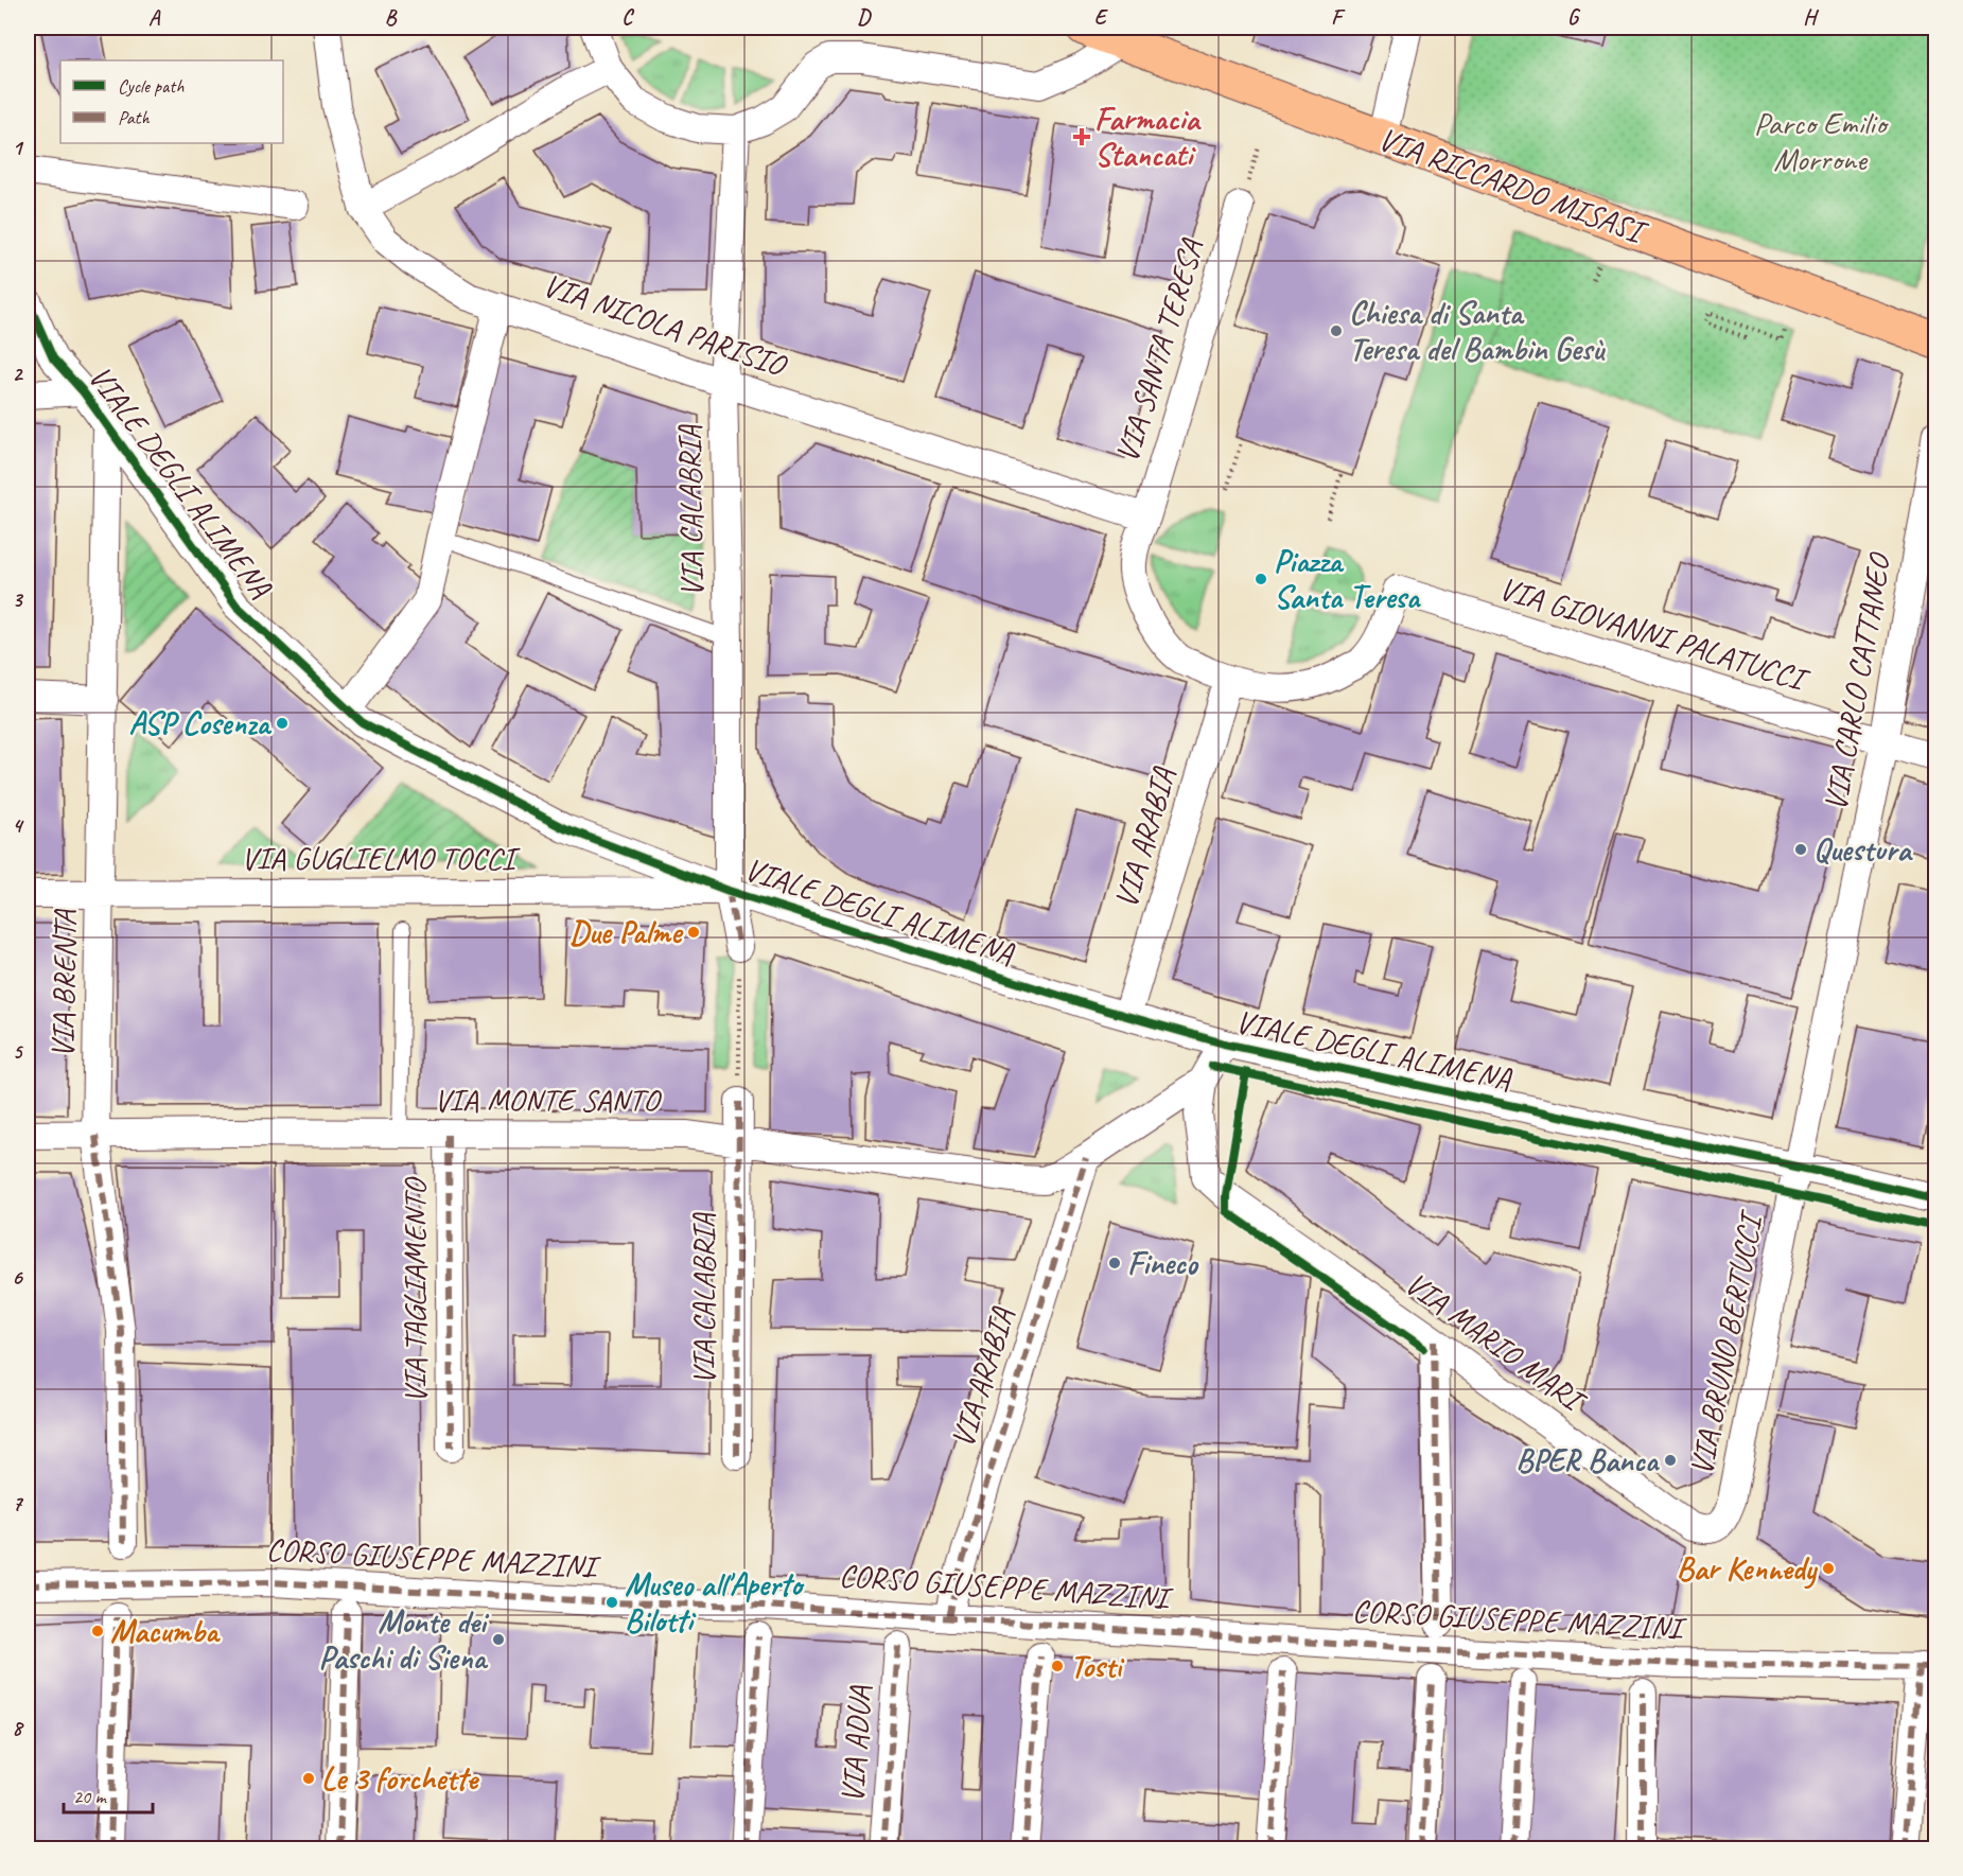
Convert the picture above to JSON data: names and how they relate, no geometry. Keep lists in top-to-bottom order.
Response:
{
  "streets": {
    "main road": ["VIA RICCARDO MISASI"],
    "street": [
      "VIA NICOLA PARISIO",
      "VIA SANTA TERESA",
      "VIALE DEGLI ALIMENA",
      "VIA CALABRIA",
      "VIA GIOVANNI PALATUCCI",
      "VIA CARLO CATTANEO",
      "VIA ARABIA",
      "VIA GUGLIELMO TOCCI",
      "VIA BRENTA",
      "VIA MONTE SANTO",
      "VIA TAGLIAMENTO",
      "VIA MARIO MARI",
      "VIA BRUNO BERTUCCI",
      "CORSO GIUSEPPE MAZZINI",
      "VIA ADUA"
    ]
  },
  "crossings": [
    ["VIA NICOLA PARISIO", "VIA SANTA TERESA"],
    ["VIA NICOLA PARISIO", "VIA CALABRIA"],
    ["VIALE DEGLI ALIMENA", "VIA CALABRIA"],
    ["VIALE DEGLI ALIMENA", "VIA CARLO CATTANEO"],
    ["VIALE DEGLI ALIMENA", "VIA ARABIA"],
    ["VIALE DEGLI ALIMENA", "VIA GUGLIELMO TOCCI"],
    ["VIALE DEGLI ALIMENA", "VIA BRENTA"],
    ["VIALE DEGLI ALIMENA", "VIA BRUNO BERTUCCI"],
    ["VIA CALABRIA", "VIA GUGLIELMO TOCCI"],
    ["VIA CALABRIA", "VIA MONTE SANTO"],
    ["VIA GIOVANNI PALATUCCI", "VIA CARLO CATTANEO"],
    ["VIA GIOVANNI PALATUCCI", "VIA ARABIA"],
    ["VIA CARLO CATTANEO", "VIA BRUNO BERTUCCI"],
    ["VIA ARABIA", "VIA MONTE SANTO"],
    ["VIA ARABIA", "CORSO GIUSEPPE MAZZINI"],
    ["VIA GUGLIELMO TOCCI", "VIA BRENTA"],
    ["VIA BRENTA", "VIA MONTE SANTO"],
    ["VIA MONTE SANTO", "VIA TAGLIAMENTO"],
    ["VIA MARIO MARI", "VIA BRUNO BERTUCCI"]
  ],
  "parks": ["Parco Emilio Morrone"],
  "places": {
    "health": ["Farmacia Stancati"],
    "other": [
      "Chiesa di Santa Teresa del Bambin Gesù",
      "Piazza Santa Teresa",
      "ASP Cosenza",
      "Questura",
      "Due Palme",
      "Fineco",
      "BPER Banca",
      "Bar Kennedy",
      "Museo all'Aperto Bilotti",
      "Macumba",
      "Monte dei Paschi di Siena",
      "Tosti",
      "Le 3 forchette"
    ]
  },
  "legend": ["Cycle path", "Path"],
  "scale_bar": "20 m",
  "grid": {
    "columns": [
      "A",
      "B",
      "C",
      "D",
      "E",
      "F",
      "G",
      "H"
    ],
    "rows": [
      "1",
      "2",
      "3",
      "4",
      "5",
      "6",
      "7",
      "8"
    ]
  }
}
